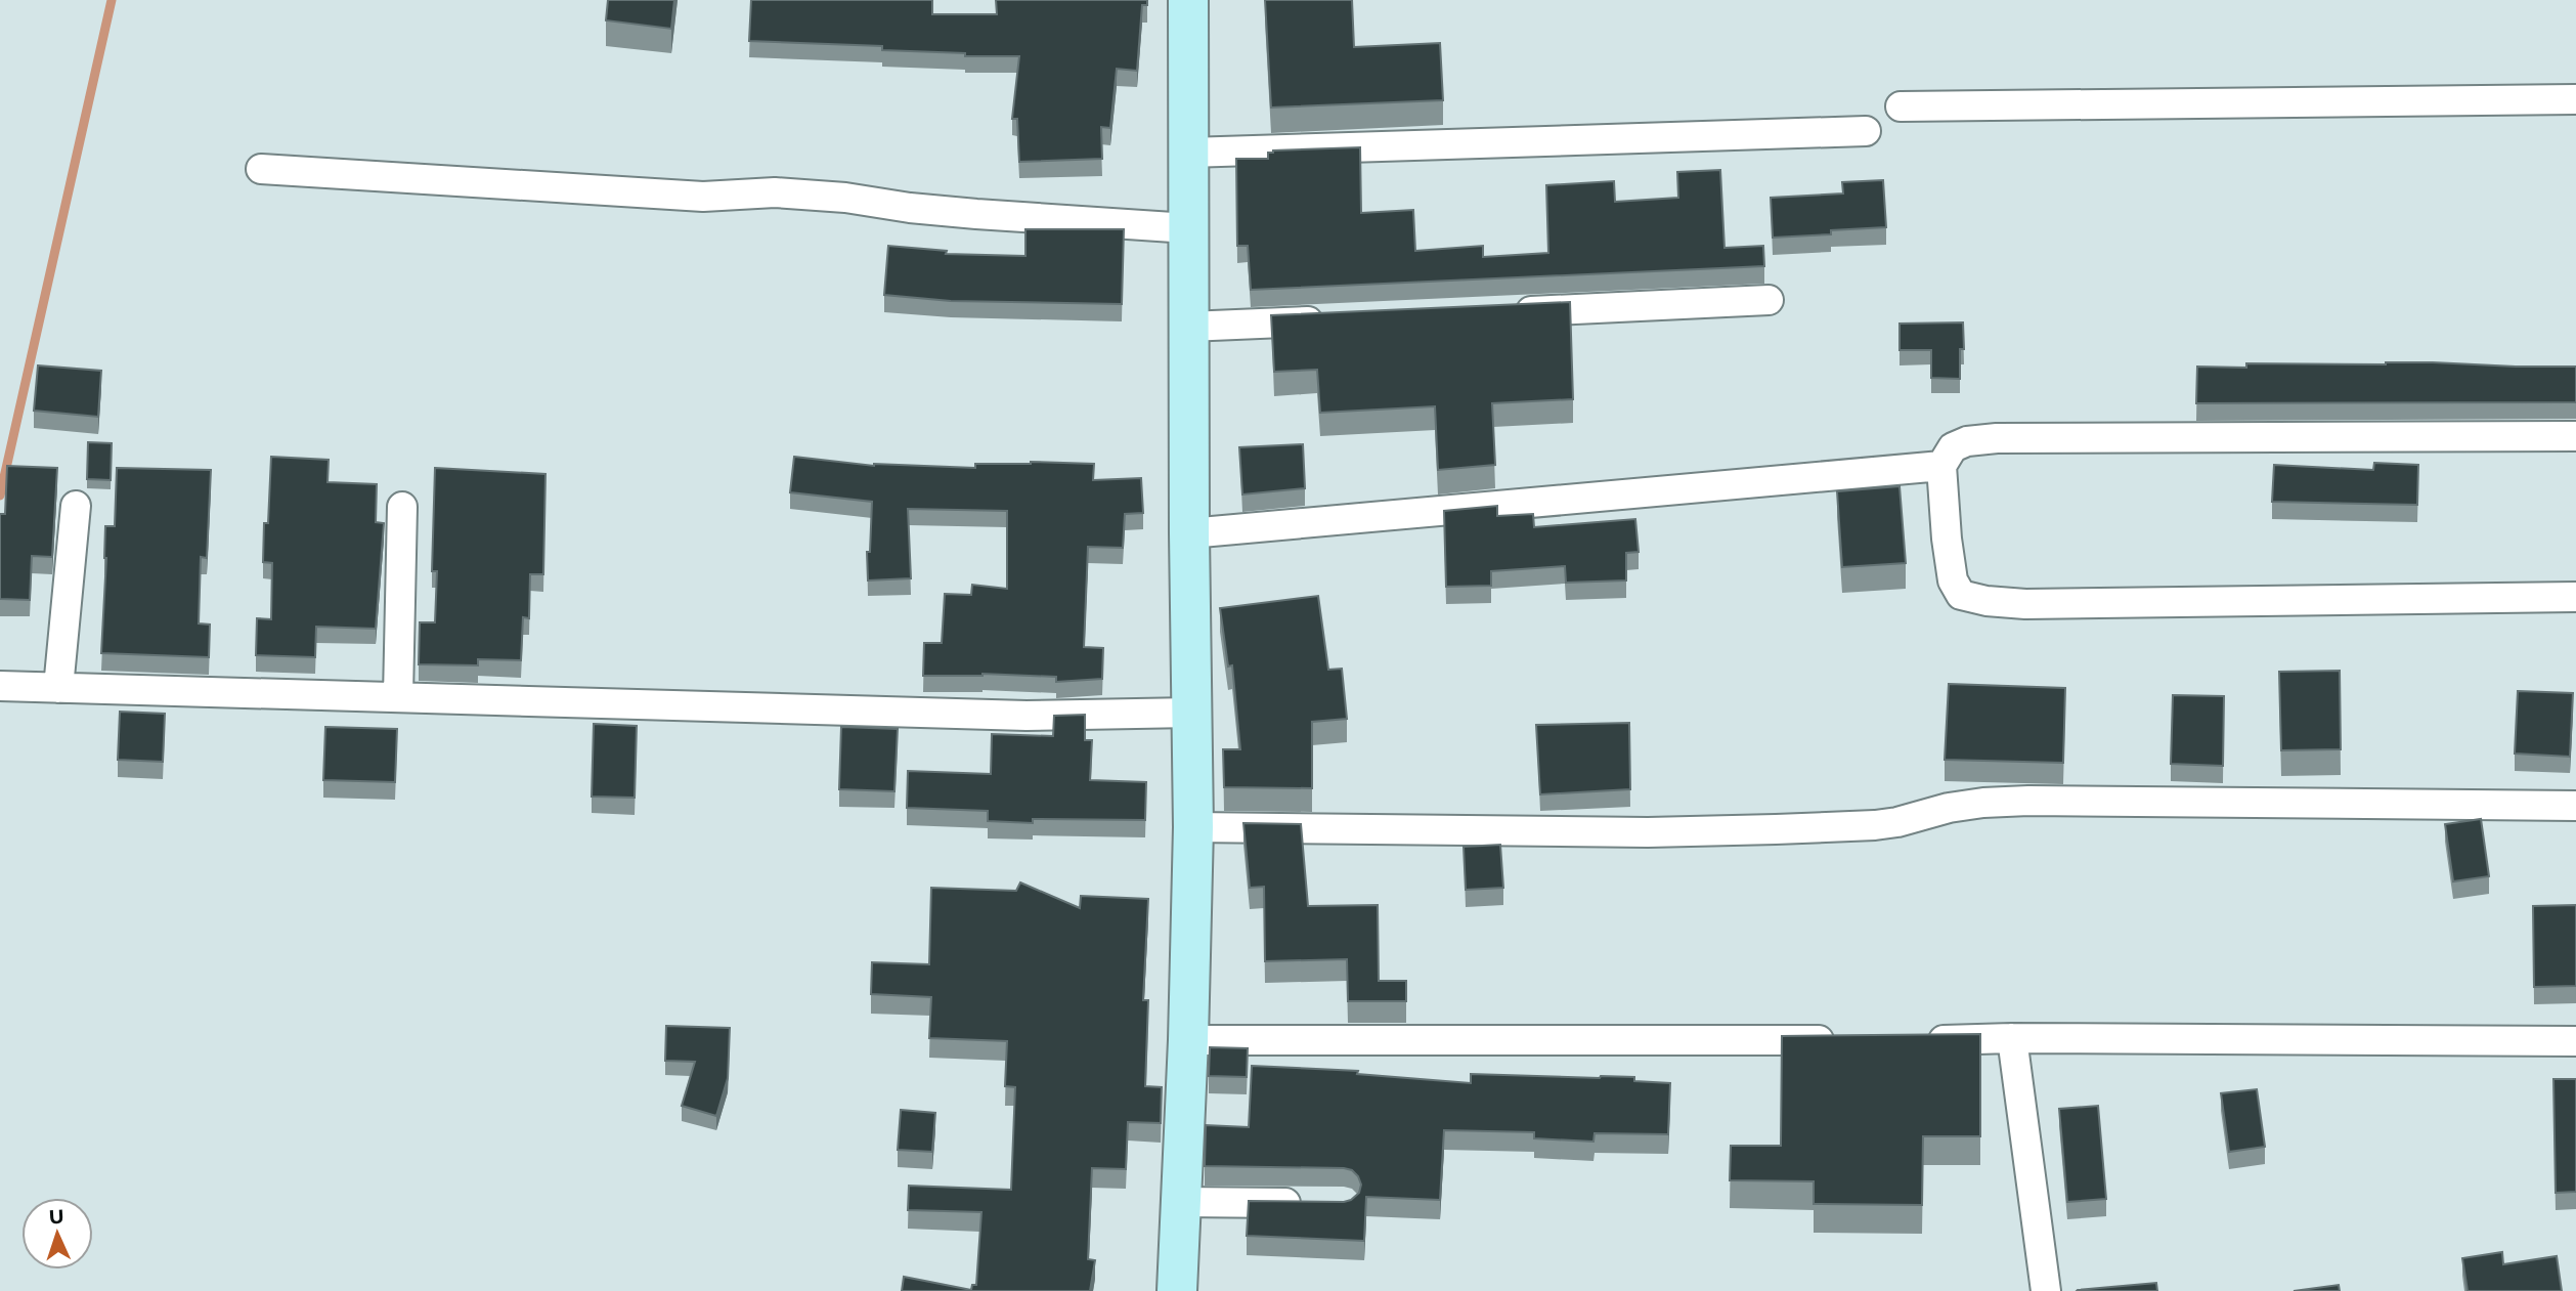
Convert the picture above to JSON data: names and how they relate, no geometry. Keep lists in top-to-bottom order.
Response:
{
  "north": "top"
}
